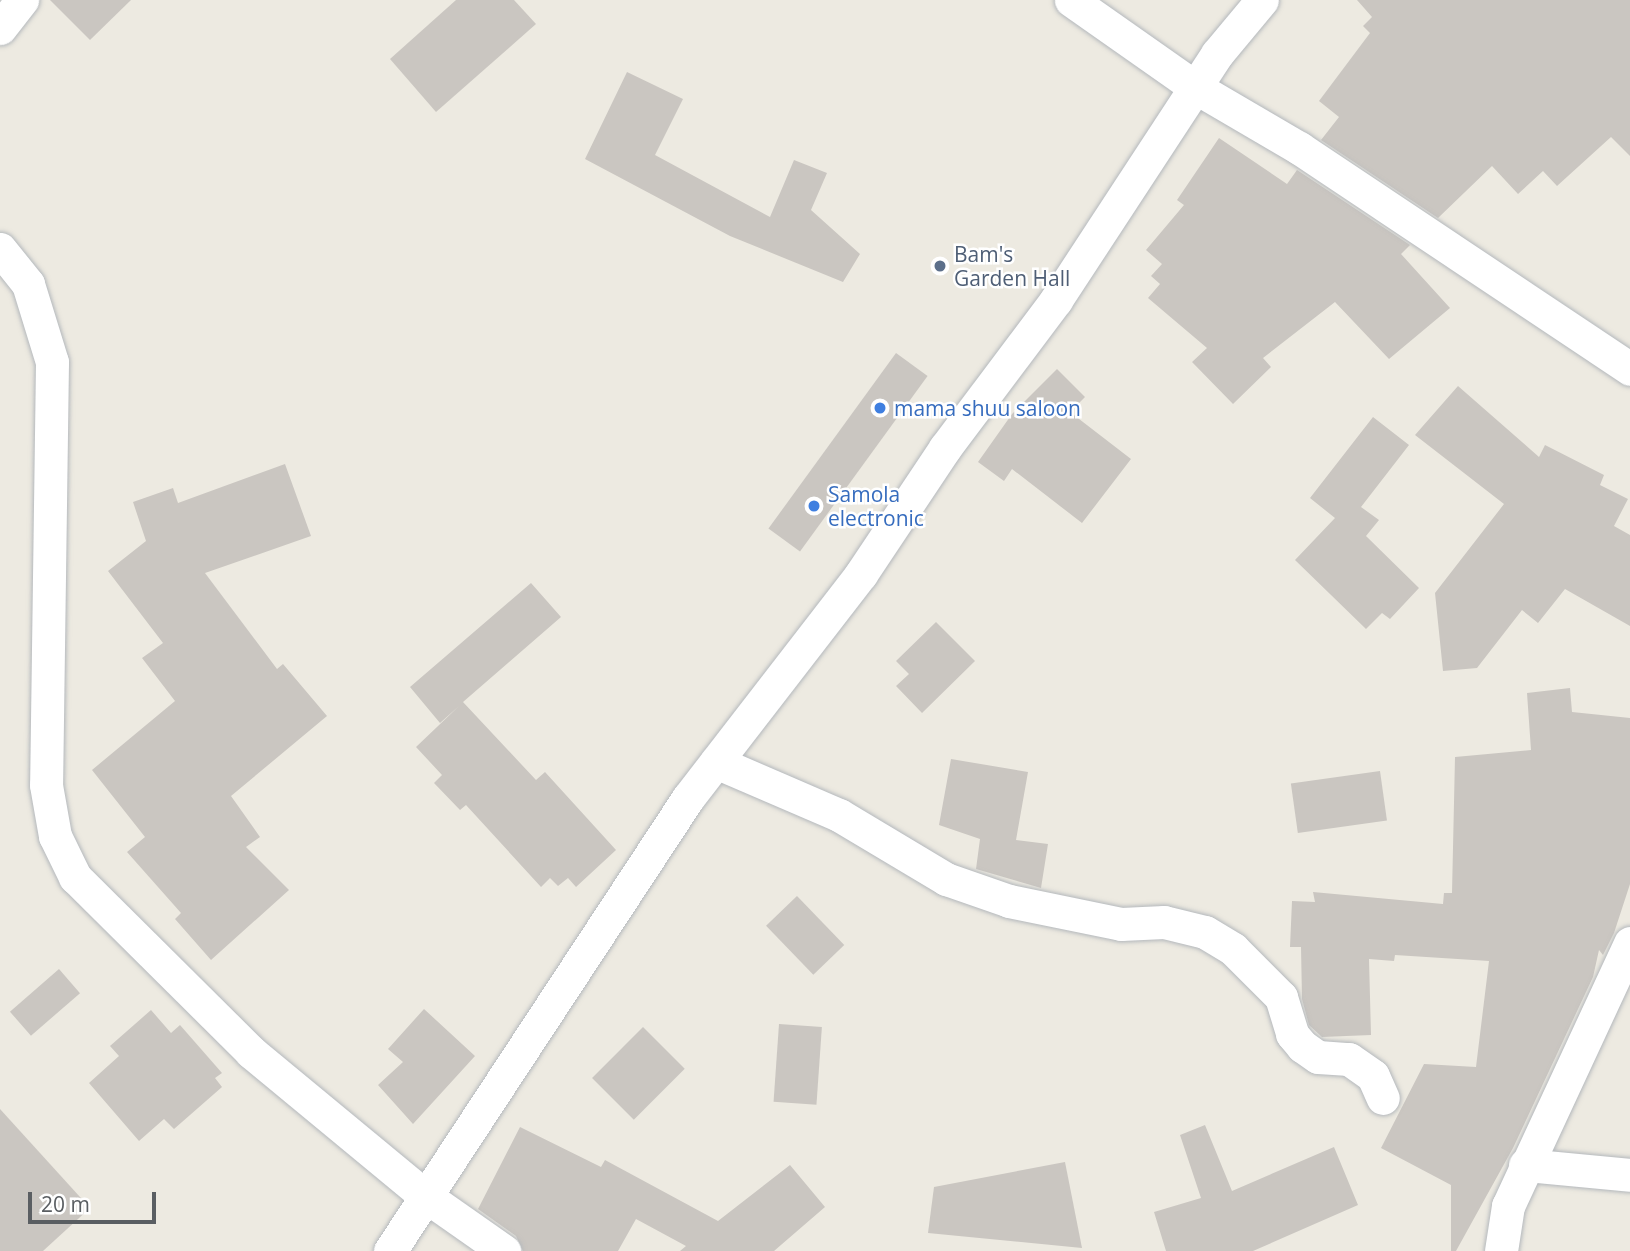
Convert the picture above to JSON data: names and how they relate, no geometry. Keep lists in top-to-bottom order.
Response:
{
  "places": ["Bam's Garden Hall", "mama shuu saloon", "Samola electronic"],
  "scale_bar": "20 m"
}
